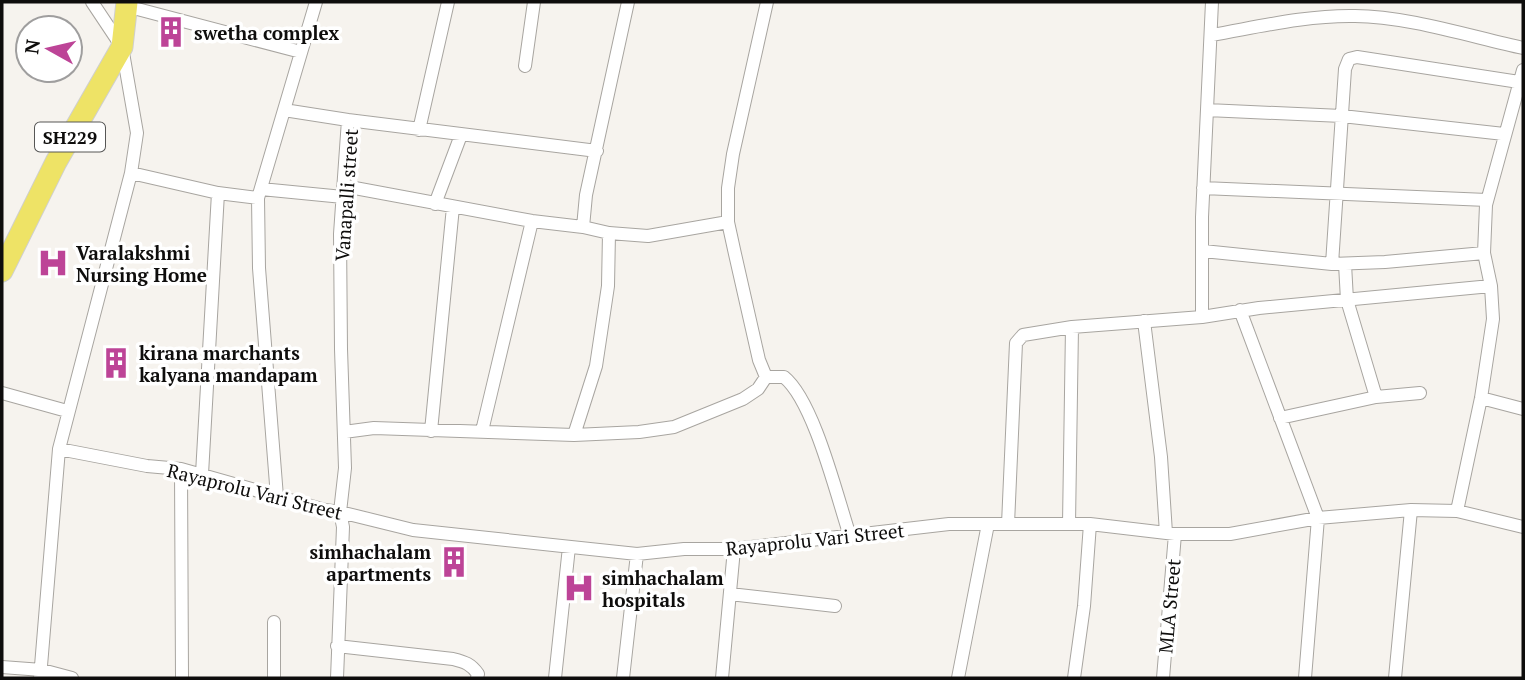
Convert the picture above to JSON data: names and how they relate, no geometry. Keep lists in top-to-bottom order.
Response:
{
  "streets": {
    "main road": ["SH229"],
    "street": ["Vanapalli street", "Rayaprolu Vari Street", "MLA Street"]
  },
  "crossings": [
    ["Rayaprolu Vari Street", "MLA Street"]
  ],
  "places": {
    "building": ["swetha complex", "kirana marchants kalyana mandapam", "simhachalam apartments"],
    "hospital": ["Varalakshmi Nursing Home", "simhachalam hospitals"]
  },
  "north": "left"
}
